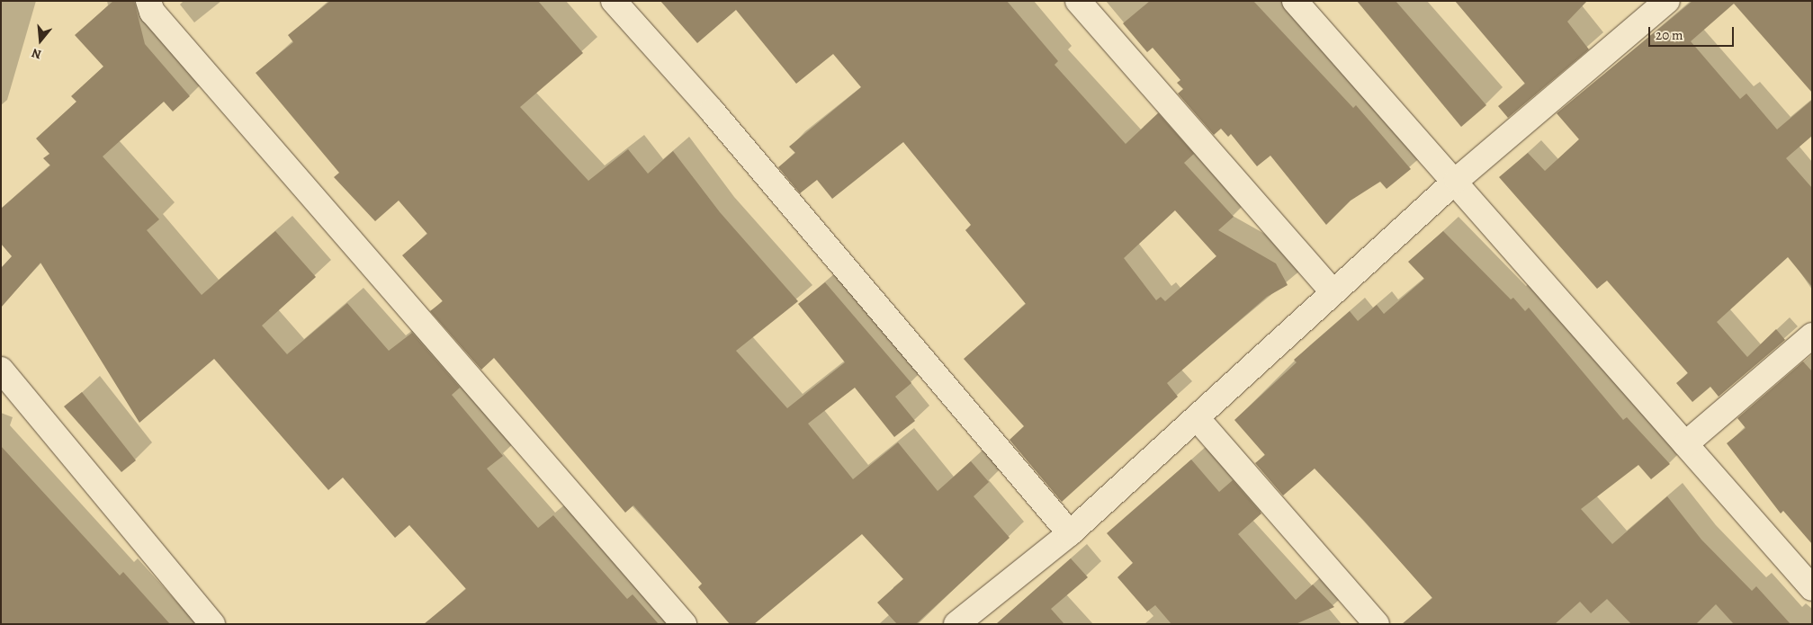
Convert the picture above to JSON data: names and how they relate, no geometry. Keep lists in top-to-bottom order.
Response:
{
  "scale_bar": "20 m",
  "north": "bottom"
}
